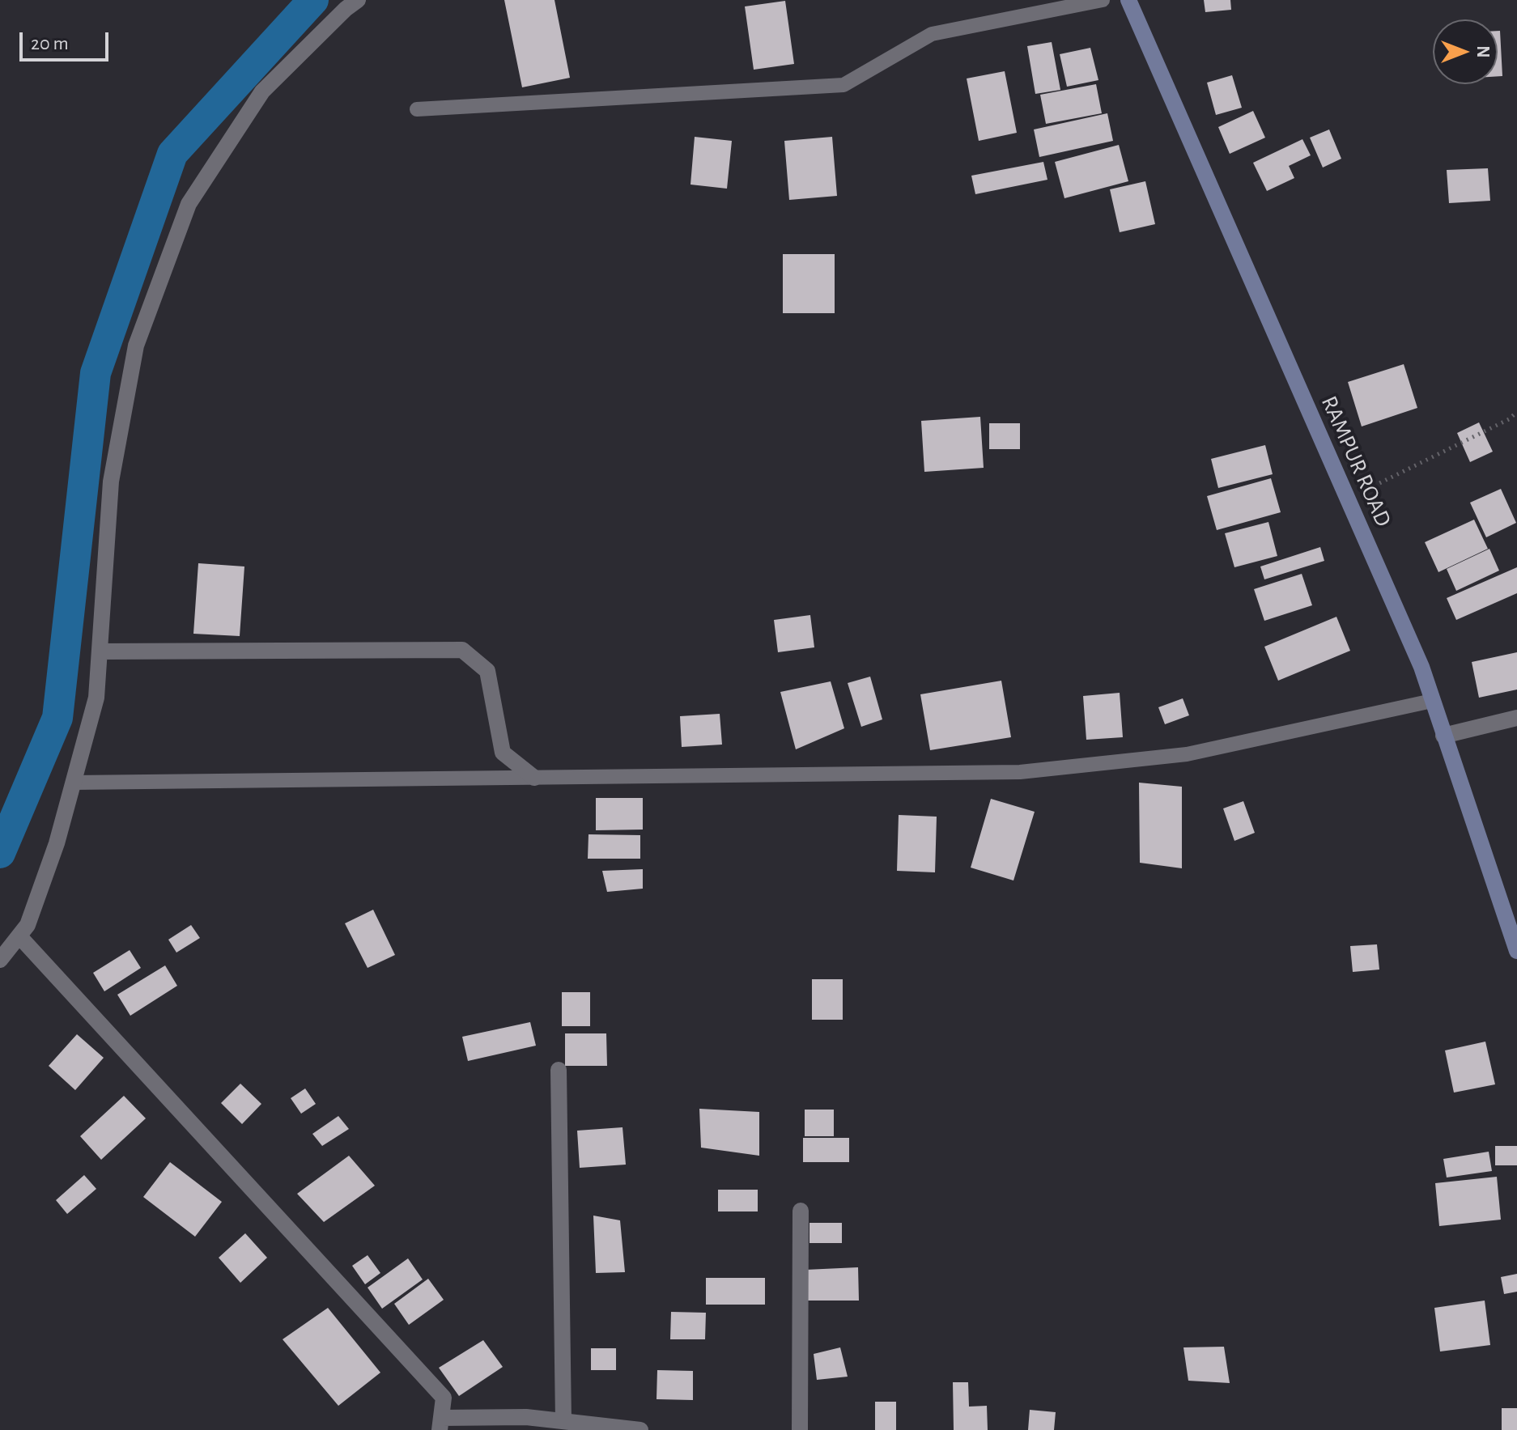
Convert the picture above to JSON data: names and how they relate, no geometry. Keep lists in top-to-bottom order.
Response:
{
  "streets": {
    "main road": ["RAMPUR ROAD"]
  },
  "scale_bar": "20 m",
  "north": "right"
}
